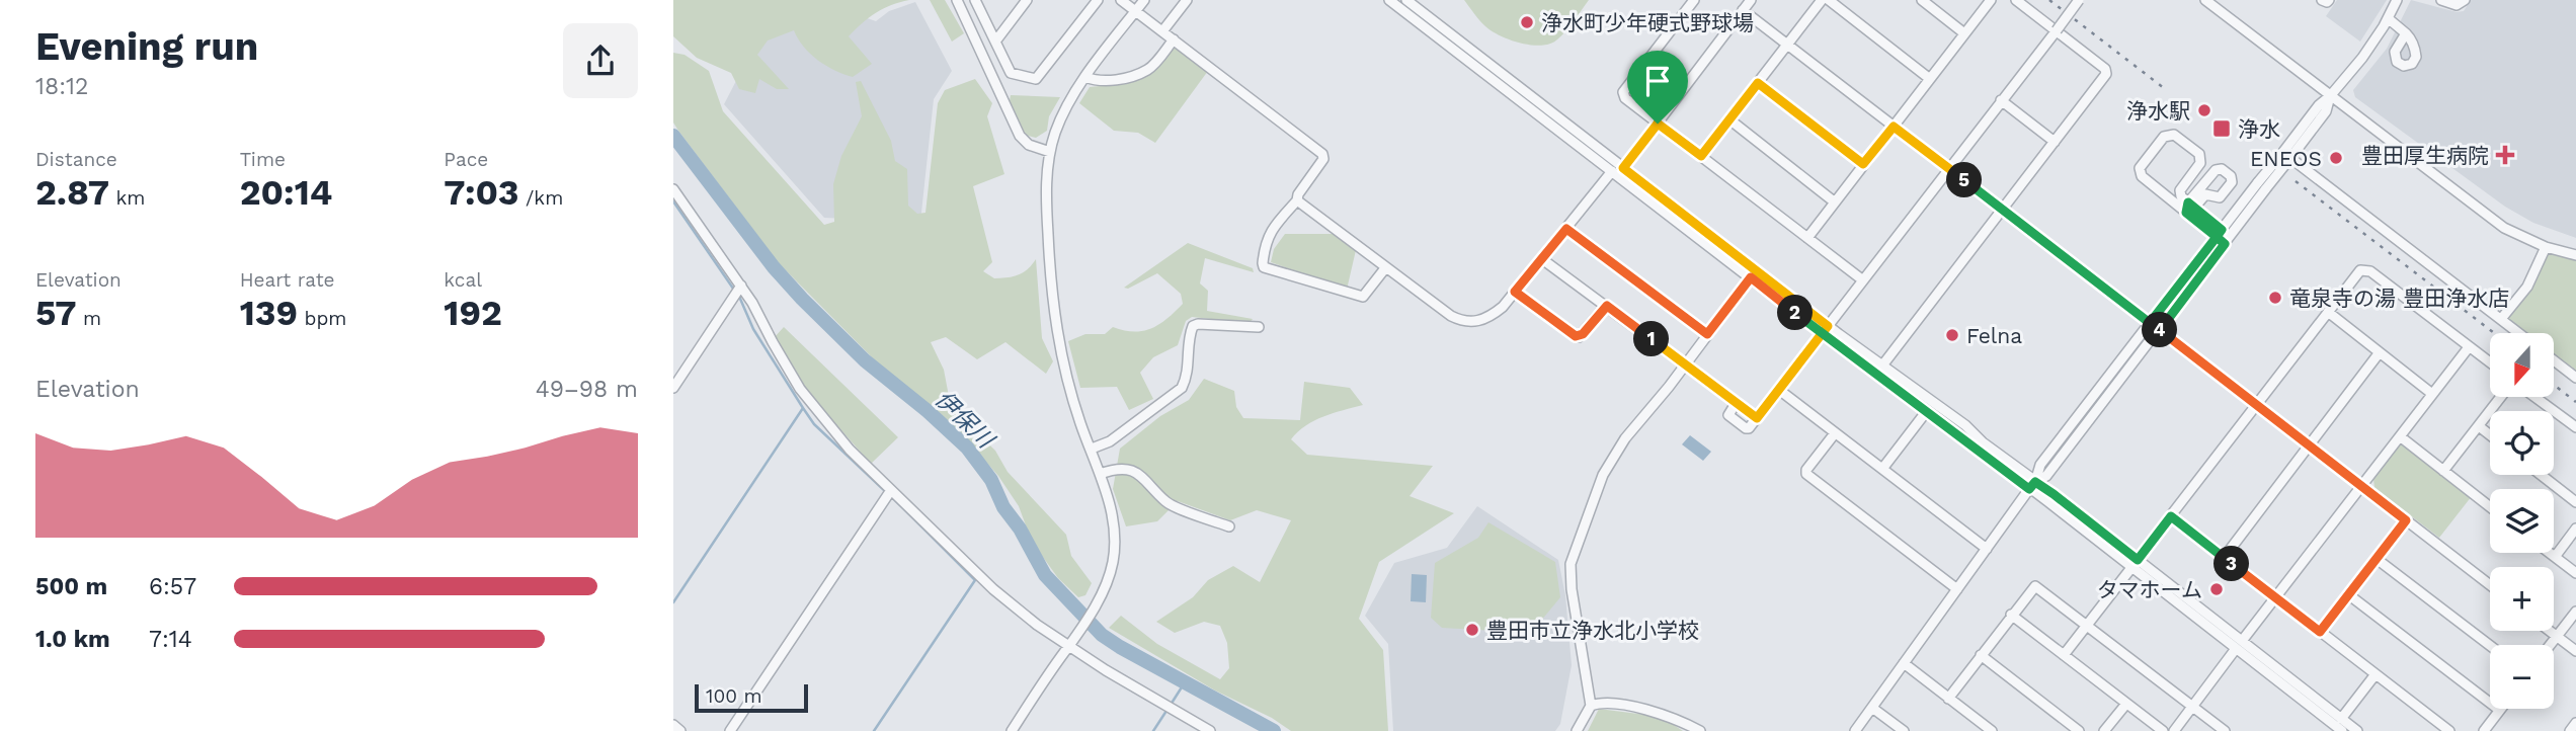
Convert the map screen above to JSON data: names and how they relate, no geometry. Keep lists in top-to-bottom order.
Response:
{
  "water": ["伊保川"],
  "places": {
    "other": [
      "浄水町少年硬式野球場",
      "浄水駅",
      "ENEOS",
      "竜泉寺の湯 豊田浄水店",
      "Felna",
      "タマホーム",
      "豊田市立浄水北小学校"
    ],
    "transit": ["浄水"],
    "health": ["豊田厚生病院"]
  },
  "scale_bar": "100 m",
  "north": "bottom",
  "page": {
    "heading": ["Evening run", "18:12"],
    "stats": [
      ["Distance", "2.87 km"],
      ["Time", "20:14"],
      ["Pace", "7:03 /km"],
      ["Elevation", "57 m"],
      ["Heart rate", "139 bpm"],
      ["kcal", "192"]
    ],
    "pins": [
      "5",
      "2",
      "4",
      "1",
      "3"
    ],
    "map_buttons": ["+", "−"],
    "chart": ["Elevation", "49–98 m"],
    "list": [
      {
        "name": "500 m",
        "note": "6:57"
      },
      {
        "name": "1.0 km",
        "note": "7:14"
      }
    ],
    "scale": "100 m"
  }
}
